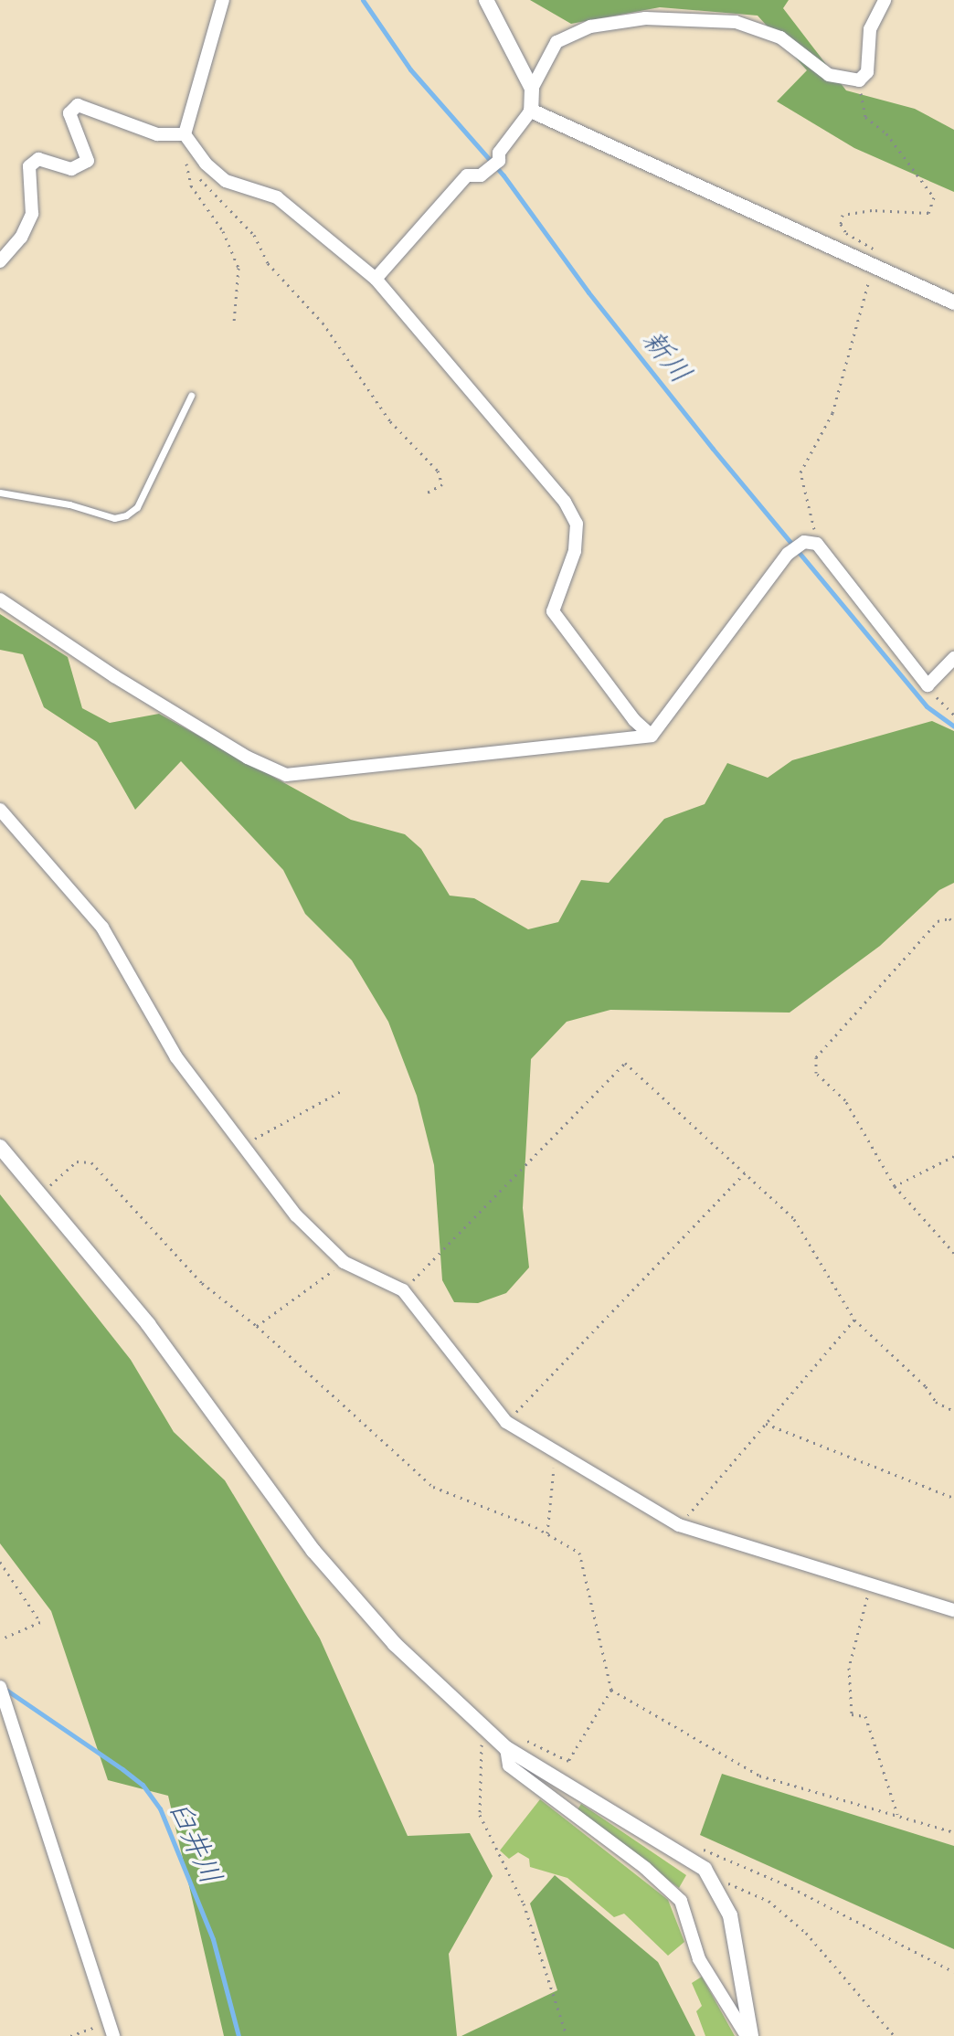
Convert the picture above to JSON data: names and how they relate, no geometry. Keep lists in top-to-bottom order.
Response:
{
  "water": ["新川", "臼井川"]
}
